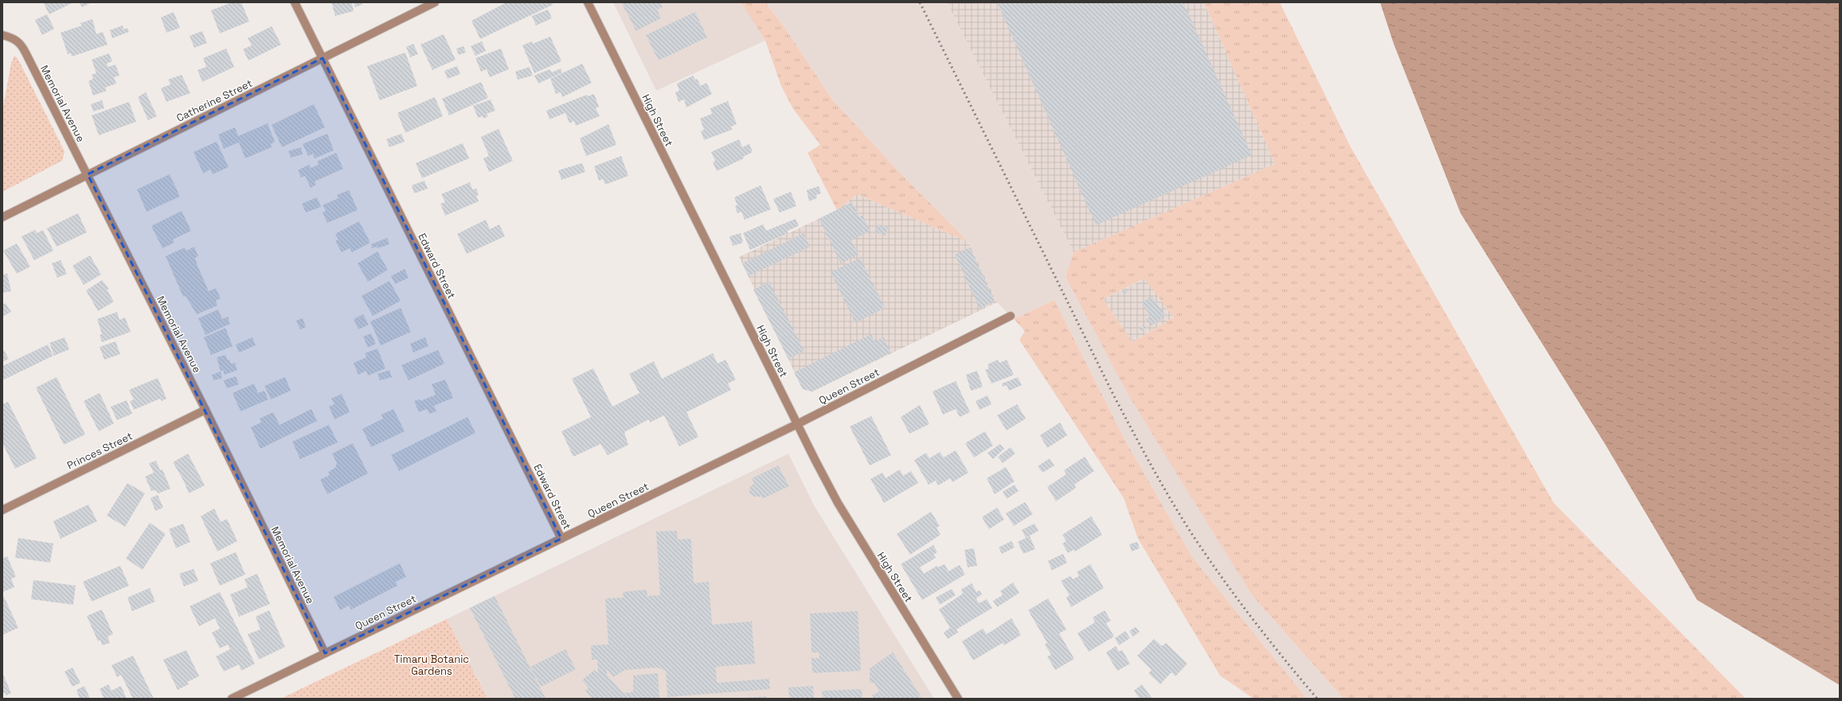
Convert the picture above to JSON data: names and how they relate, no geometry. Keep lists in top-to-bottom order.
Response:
{
  "streets": {
    "street": [
      "Catherine Street",
      "Memorial Avenue",
      "High Street",
      "Edward Street",
      "Queen Street",
      "Princes Street"
    ]
  },
  "crossings": [
    ["Catherine Street", "Memorial Avenue"],
    ["Catherine Street", "Edward Street"],
    ["Memorial Avenue", "Queen Street"],
    ["Memorial Avenue", "Princes Street"],
    ["High Street", "Queen Street"],
    ["Edward Street", "Queen Street"]
  ],
  "parks": ["Timaru Botanic Gardens"]
}
